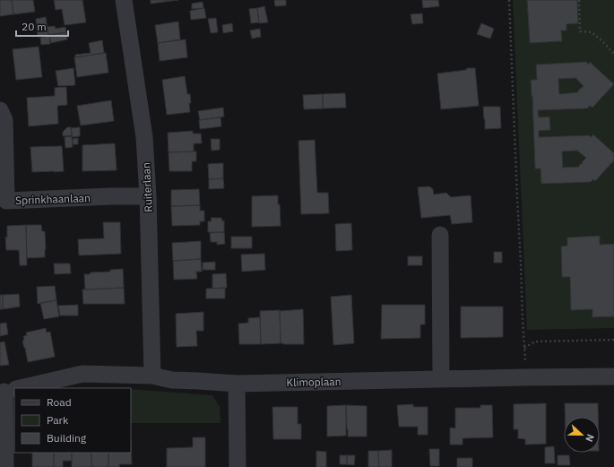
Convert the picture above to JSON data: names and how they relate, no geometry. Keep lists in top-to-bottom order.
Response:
{
  "streets": {
    "street": ["Ruiterlaan", "Sprinkhaanlaan", "Klimoplaan"]
  },
  "crossings": [
    ["Ruiterlaan", "Sprinkhaanlaan"],
    ["Ruiterlaan", "Klimoplaan"]
  ],
  "legend": ["Road", "Park", "Building"],
  "scale_bar": "20 m",
  "north": "right"
}
